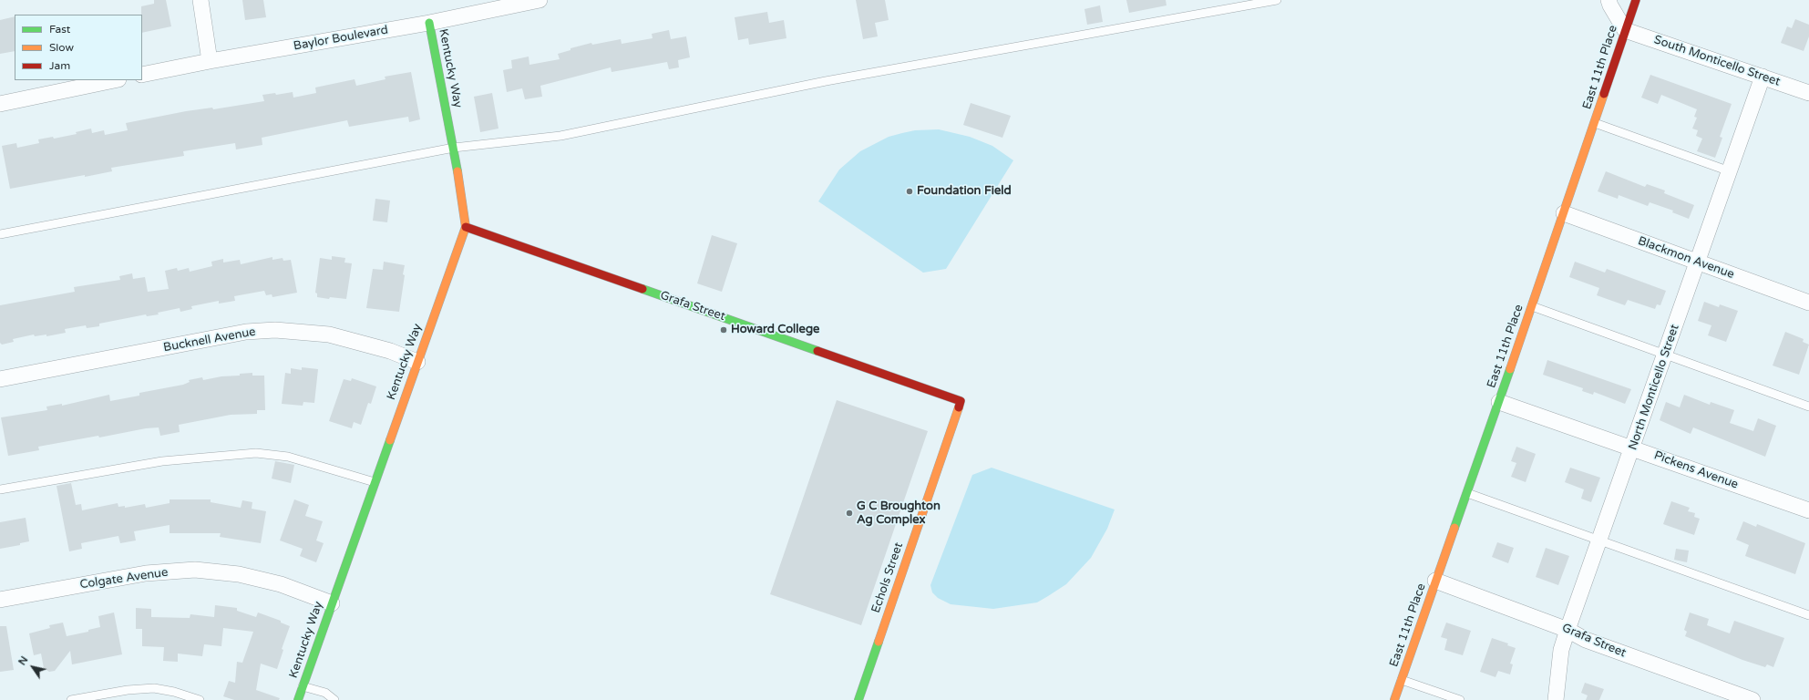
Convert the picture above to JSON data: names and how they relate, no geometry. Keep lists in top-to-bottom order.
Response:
{
  "streets": {
    "street": [
      "Baylor Boulevard",
      "South Monticello Street",
      "East 11th Place",
      "Kentucky Way",
      "Blackmon Avenue",
      "Grafa Street",
      "Bucknell Avenue",
      "North Monticello Street",
      "Pickens Avenue",
      "Echols Street",
      "Colgate Avenue"
    ]
  },
  "crossings": [
    ["Baylor Boulevard", "Kentucky Way"],
    ["South Monticello Street", "East 11th Place"],
    ["South Monticello Street", "North Monticello Street"],
    ["East 11th Place", "Blackmon Avenue"],
    ["East 11th Place", "Grafa Street"],
    ["East 11th Place", "Pickens Avenue"],
    ["Kentucky Way", "Grafa Street"],
    ["Kentucky Way", "Bucknell Avenue"],
    ["Kentucky Way", "Colgate Avenue"],
    ["Blackmon Avenue", "North Monticello Street"],
    ["Grafa Street", "North Monticello Street"],
    ["Grafa Street", "Echols Street"],
    ["North Monticello Street", "Pickens Avenue"]
  ],
  "places": ["Foundation Field", "Howard College", "G C Broughton Ag Complex"],
  "legend": ["Fast", "Slow", "Jam"],
  "north": "top left"
}
